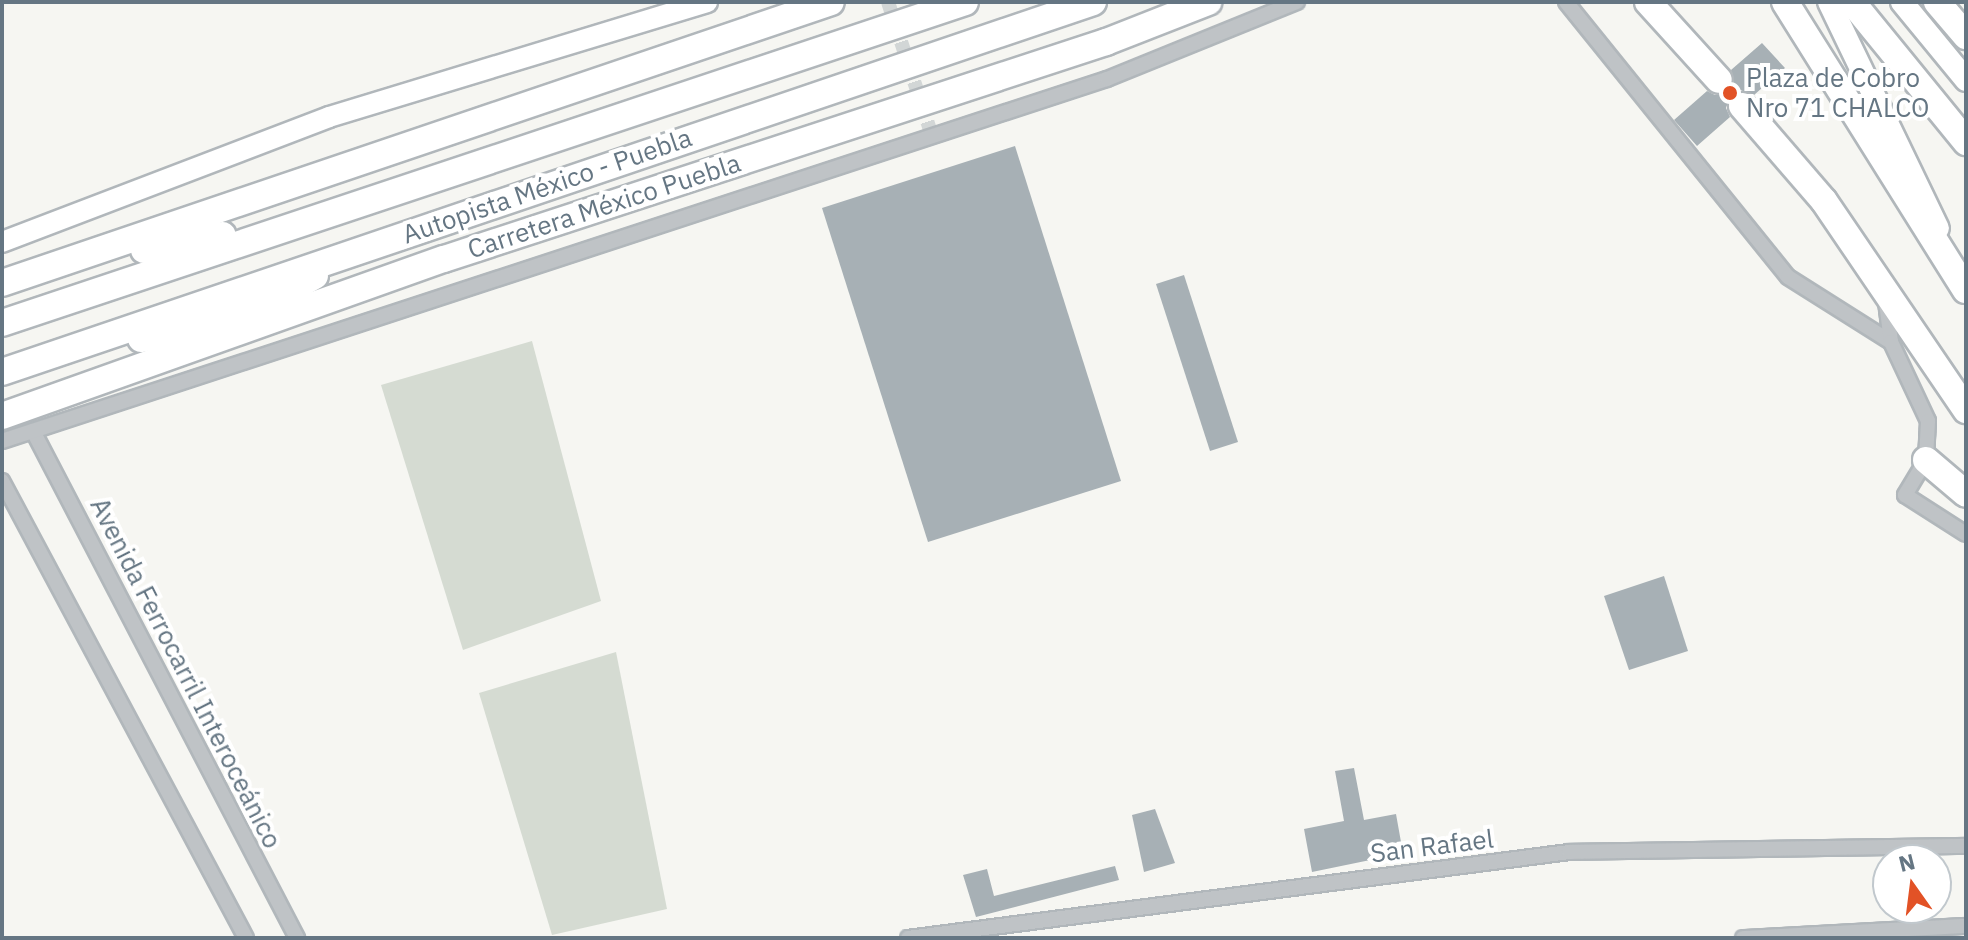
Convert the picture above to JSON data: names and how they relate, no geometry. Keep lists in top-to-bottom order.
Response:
{
  "streets": {
    "highway": ["Autopista México - Puebla", "Carretera México Puebla"],
    "street": ["Avenida Ferrocarril Interoceánico", "San Rafael"]
  },
  "places": ["Plaza de Cobro Nro 71 CHALCO"],
  "north": "top"
}
